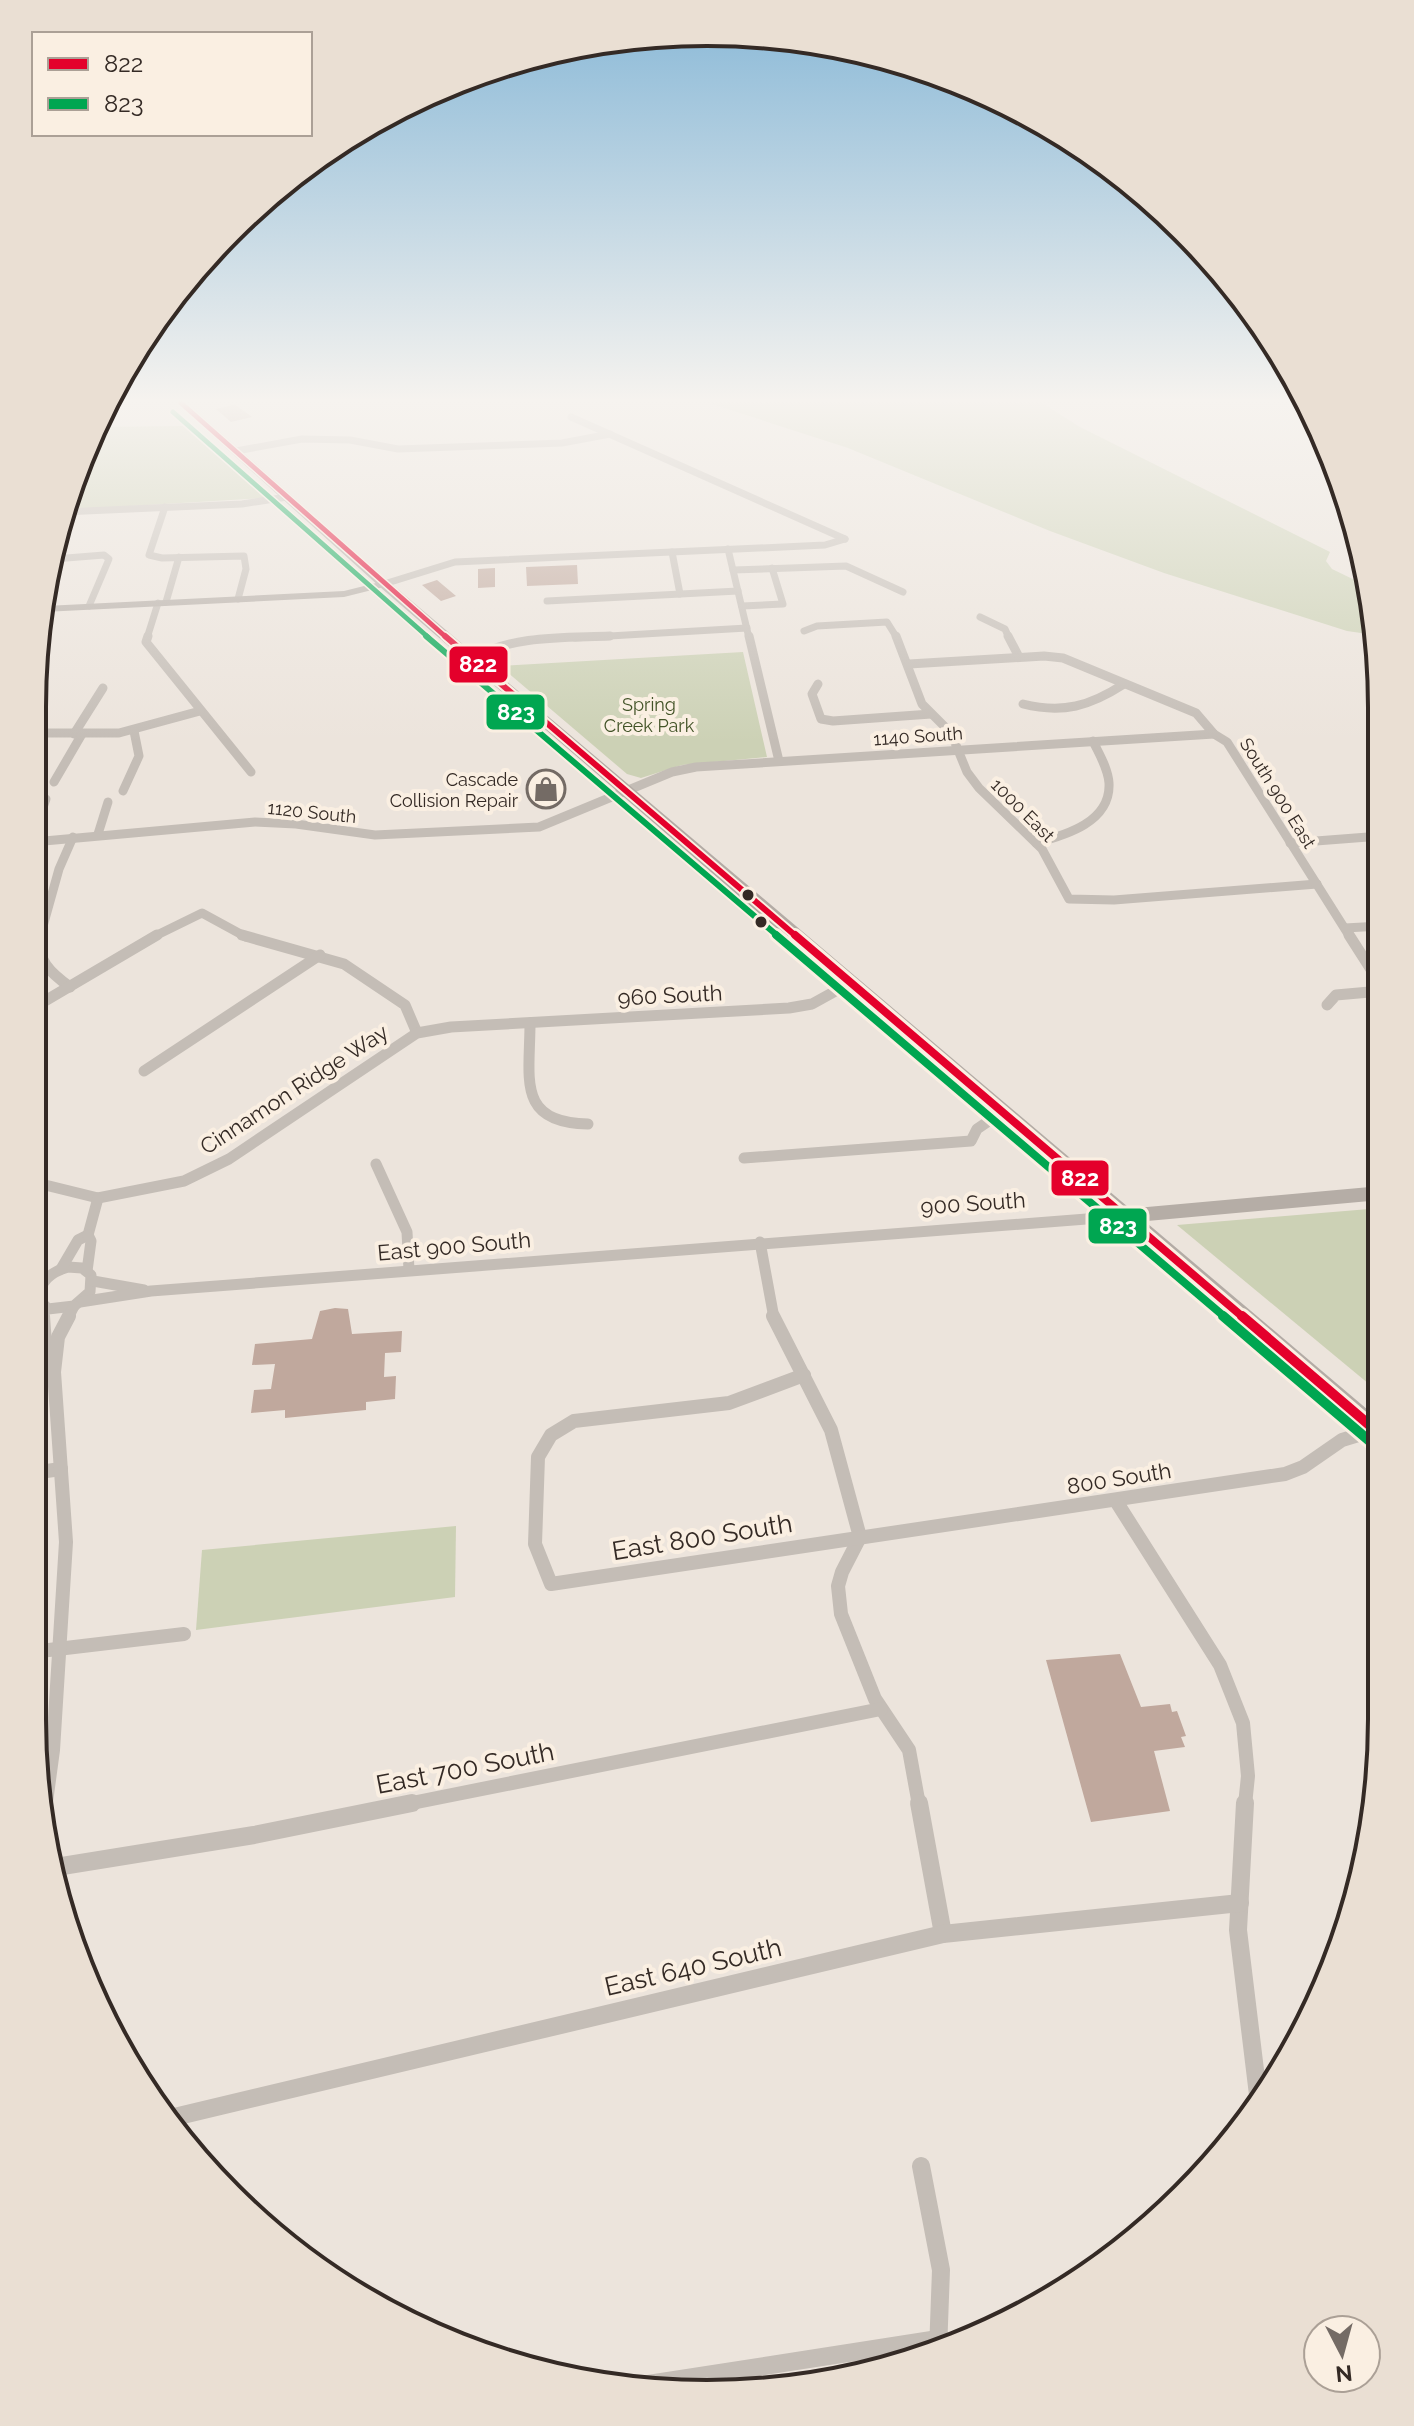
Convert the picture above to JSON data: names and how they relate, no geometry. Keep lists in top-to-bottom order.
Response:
{
  "streets": {
    "street": [
      "1140 South",
      "South 900 East",
      "1000 East",
      "1120 South",
      "960 South",
      "Cinnamon Ridge Way",
      "900 South",
      "East 900 South",
      "800 South",
      "East 800 South",
      "East 700 South",
      "East 640 South"
    ]
  },
  "crossings": [
    ["1140 South", "South 900 East"],
    ["1140 South", "1000 East"],
    ["1140 South", "1120 South"],
    ["South 900 East", "1000 East"],
    ["960 South", "Cinnamon Ridge Way"],
    ["900 South", "East 900 South"],
    ["800 South", "East 800 South"]
  ],
  "parks": ["Spring Creek Park"],
  "places": {
    "shop": ["Cascade Collision Repair"]
  },
  "lines": ["transit line 822", "transit line 823"],
  "legend": ["822", "823"],
  "north": "bottom"
}
